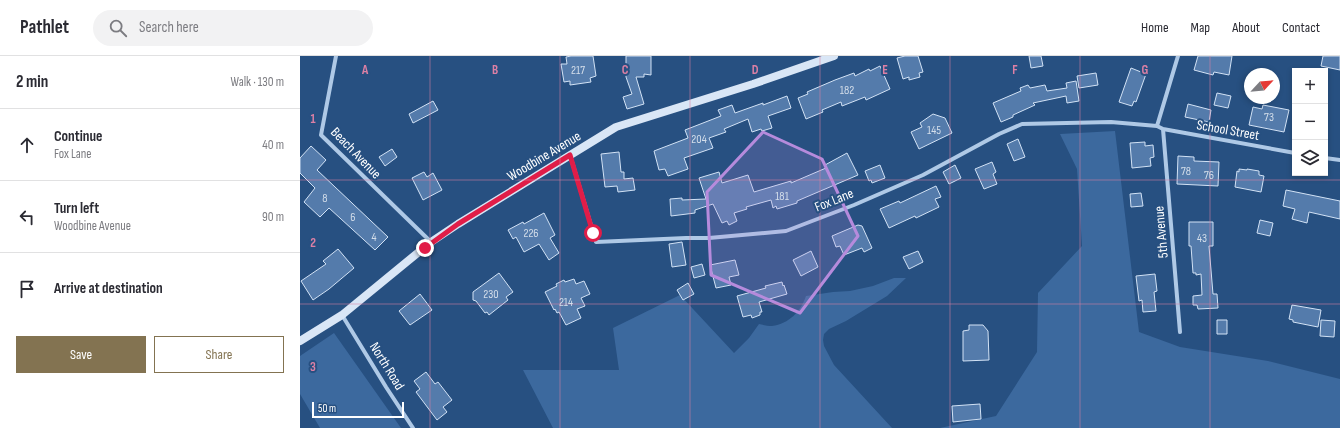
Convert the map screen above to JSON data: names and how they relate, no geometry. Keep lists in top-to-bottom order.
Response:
{
  "streets": {
    "main road": ["Woodbine Avenue"],
    "street": [
      "School Street",
      "Beach Avenue",
      "Fox Lane",
      "5th Avenue",
      "North Road"
    ]
  },
  "crossings": [
    ["School Street", "Fox Lane"],
    ["School Street", "5th Avenue"],
    ["Beach Avenue", "Woodbine Avenue"],
    ["Woodbine Avenue", "Fox Lane"],
    ["Woodbine Avenue", "North Road"]
  ],
  "house_numbers": [
    "217",
    "182",
    "73",
    "145",
    "204",
    "78",
    "76",
    "181",
    "8",
    "6",
    "226",
    "4",
    "43",
    "230",
    "214"
  ],
  "scale_bar": "50 m",
  "north": "top right",
  "page": {
    "header": "Pathlet",
    "search": "Search here",
    "nav": [
      "Home",
      "Map",
      "About",
      "Contact"
    ],
    "heading": ["2 min", "Walk · 130 m"],
    "map_buttons": ["+", "−"],
    "list": [
      ["Continue", "Fox Lane", "40 m"],
      ["Turn left", "Woodbine Avenue", "90 m"],
      "Arrive at destination"
    ],
    "buttons": ["Save", "Share"],
    "scale": "50 m"
  },
  "grid": {
    "columns": [
      "A",
      "B",
      "C",
      "D",
      "E",
      "F",
      "G"
    ],
    "rows": ["1", "2", "3"]
  }
}
